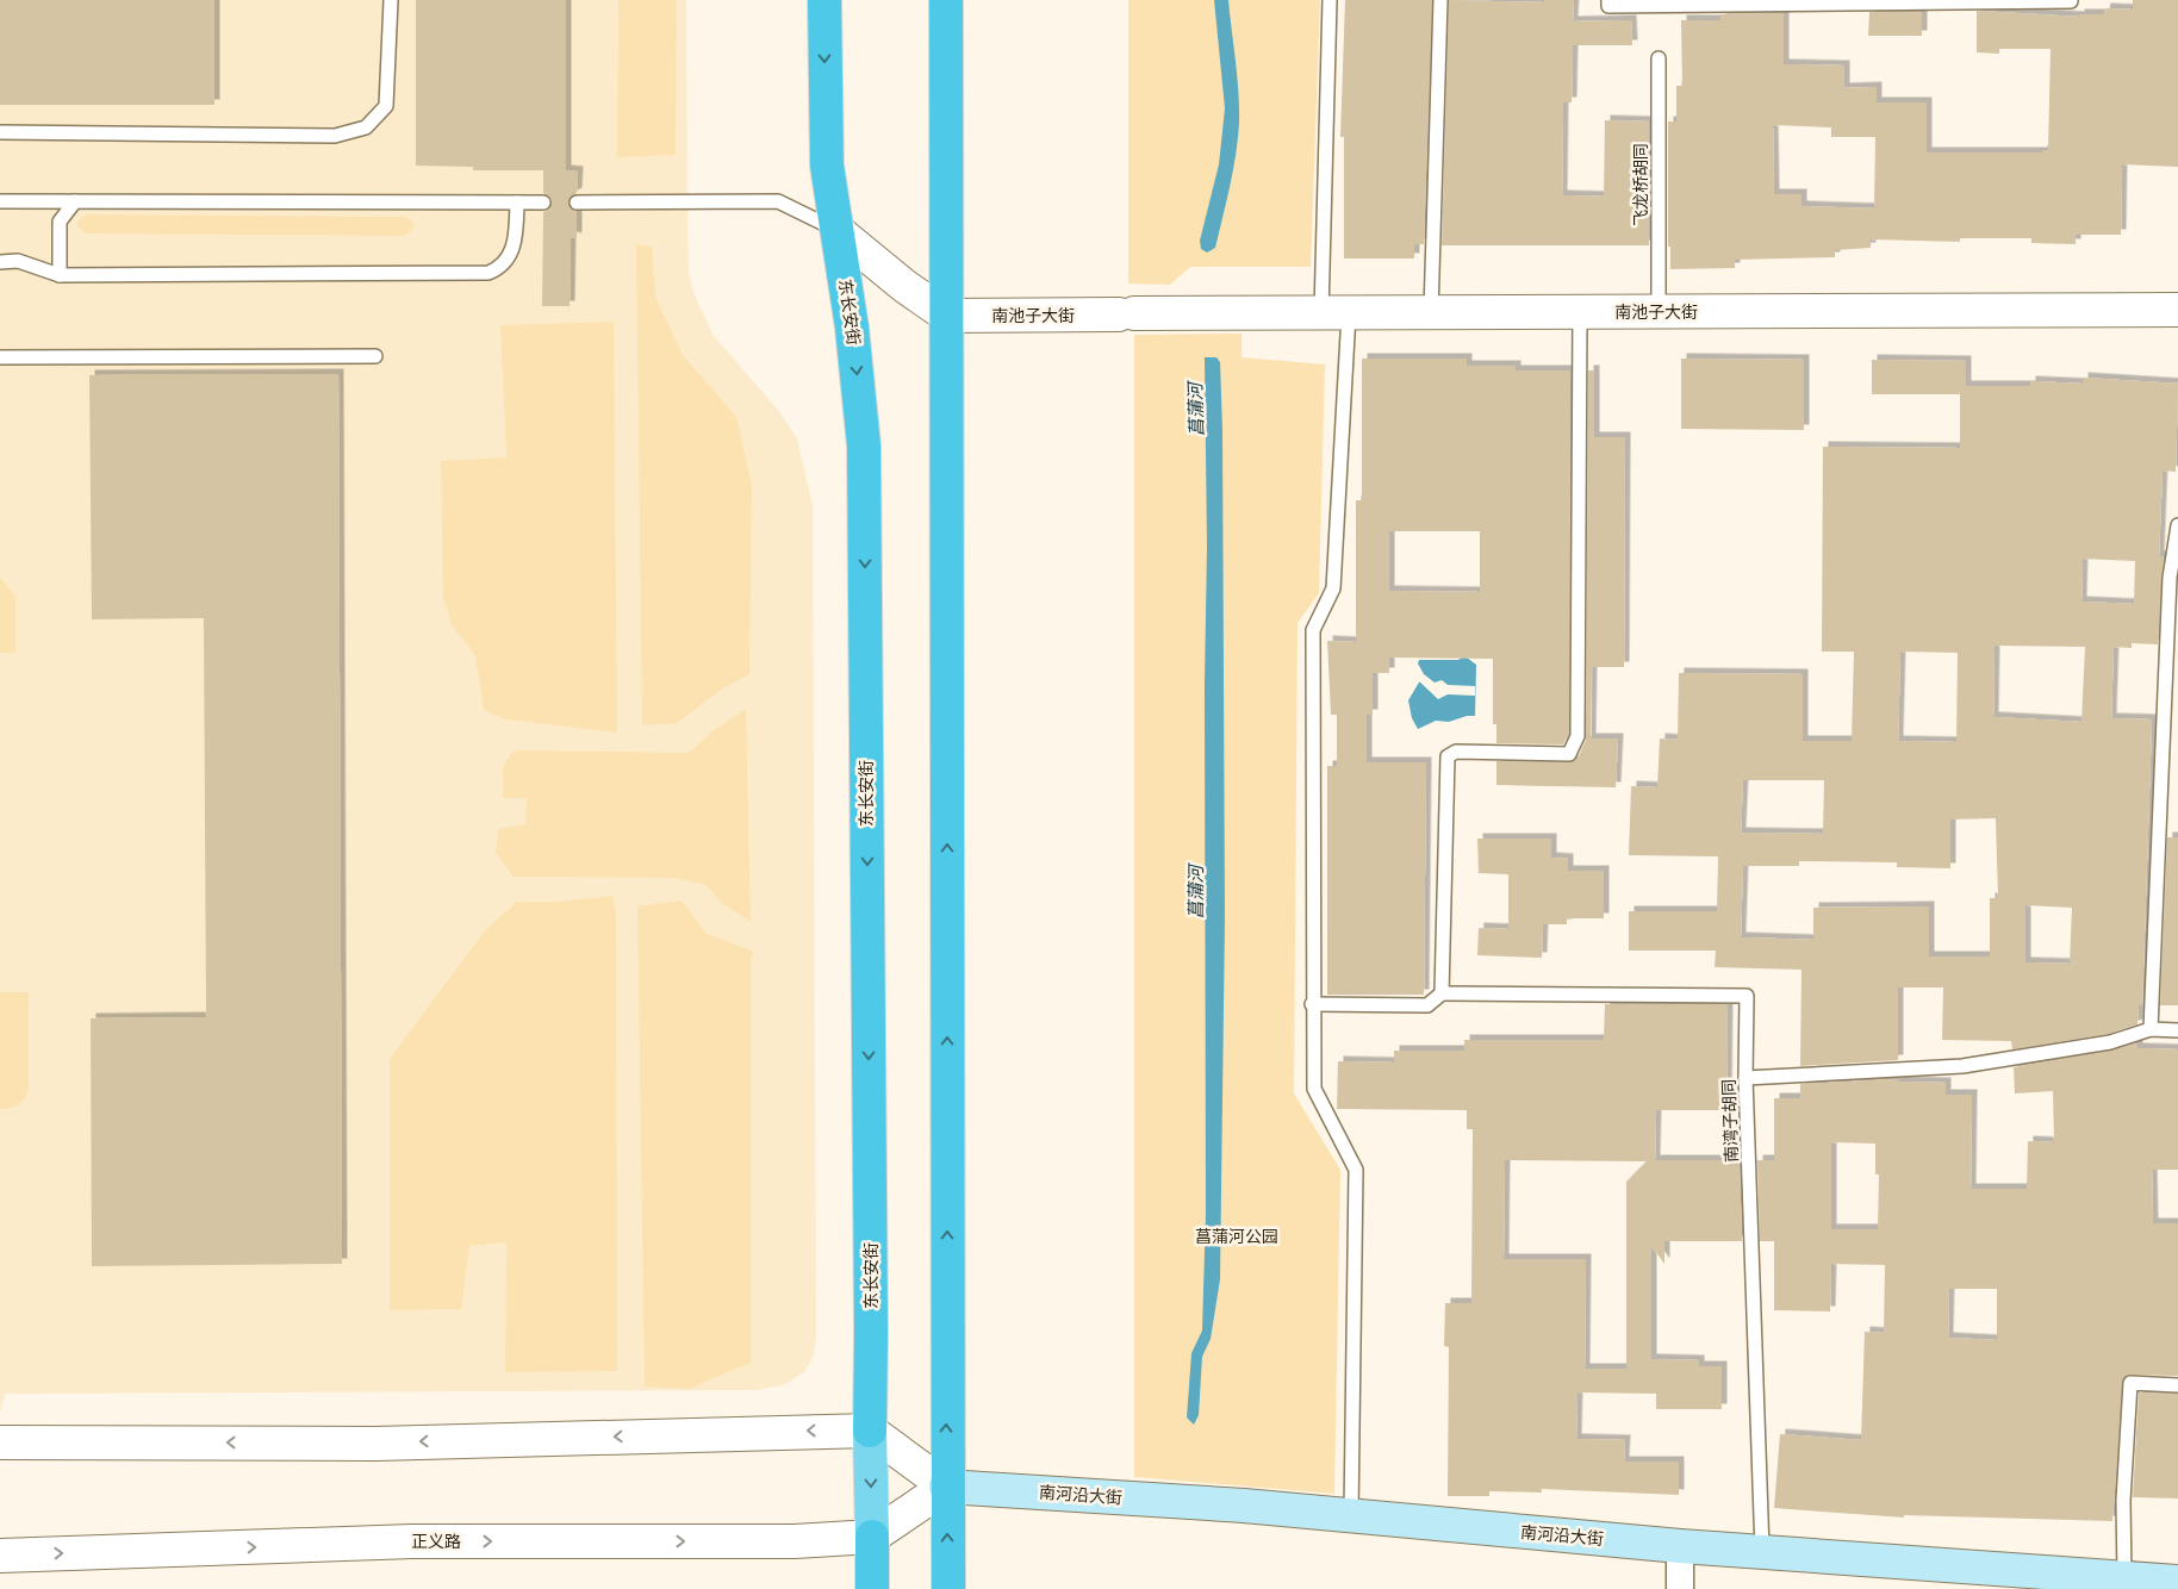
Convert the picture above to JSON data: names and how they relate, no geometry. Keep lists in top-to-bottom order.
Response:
{
  "streets": {
    "highway": ["东长安街"],
    "main road": ["南河沿大街"],
    "street": ["南池子大街", "正义路"],
    "lane": ["飞龙桥胡同", "南湾子胡同"]
  },
  "crossings": [
    ["飞龙桥胡同", "南池子大街"],
    ["东长安街", "正义路"],
    ["南湾子胡同", "南河沿大街"]
  ],
  "water": ["菖蒲河"],
  "parks": ["菖蒲河公园"]
}
